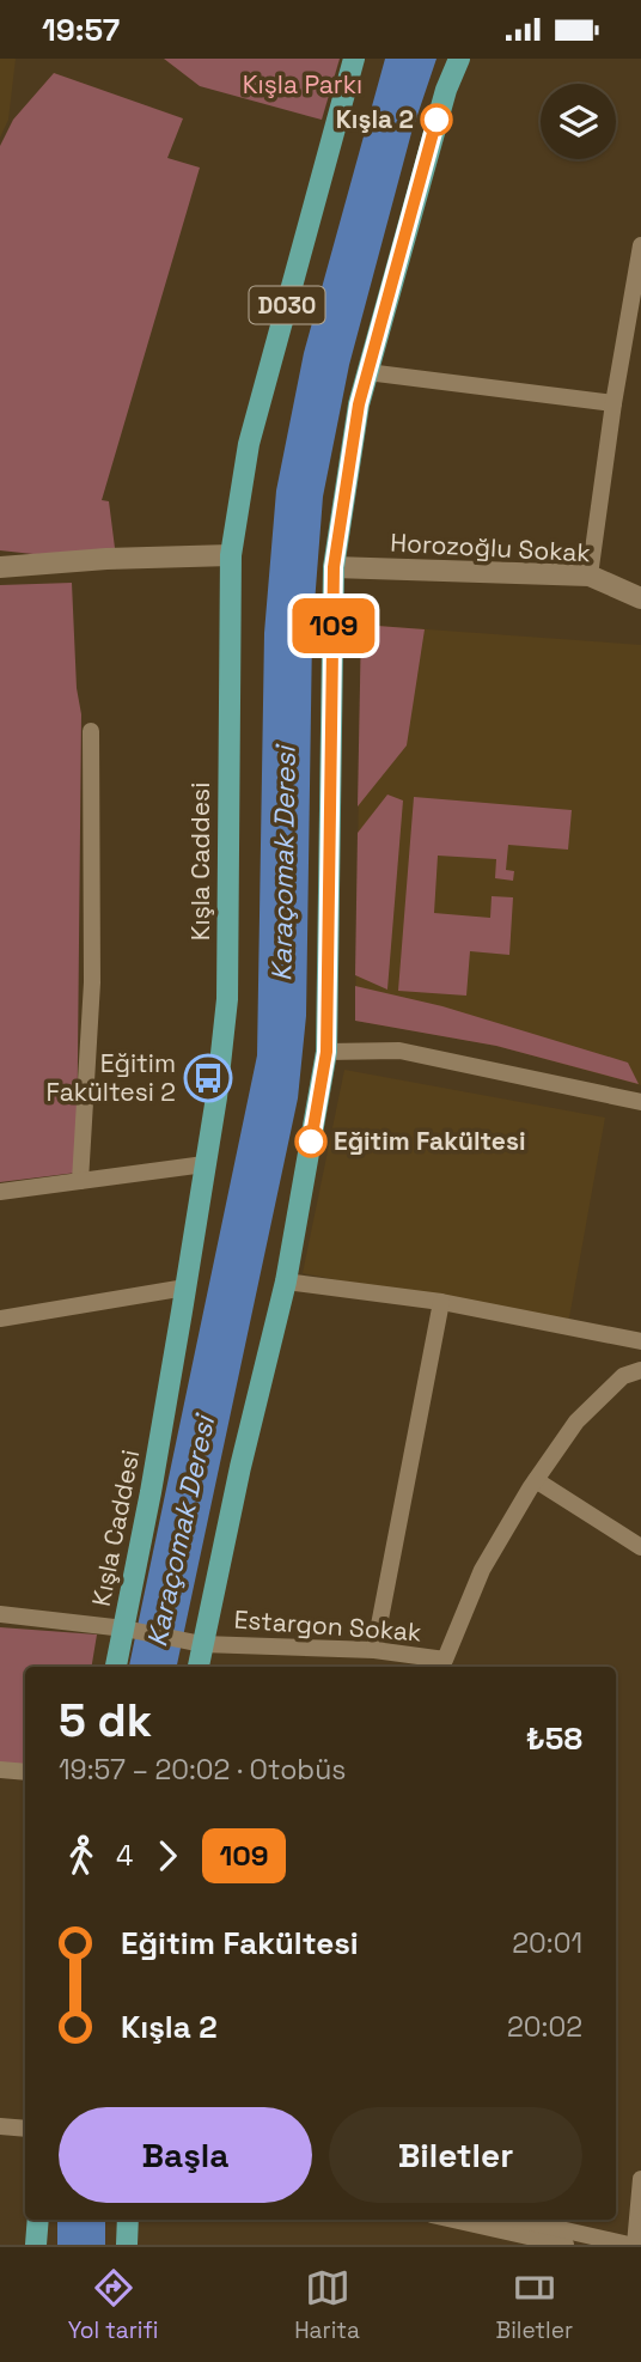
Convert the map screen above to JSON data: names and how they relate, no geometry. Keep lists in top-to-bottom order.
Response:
{
  "streets": {
    "main road": ["D030", "Kışla Caddesi"],
    "street": ["Horozoğlu Sokak", "Estargon Sokak"]
  },
  "crossings": [
    ["Kışla Caddesi", "Estargon Sokak"]
  ],
  "water": ["Karaçomak Deresi"],
  "parks": ["Kışla Parkı"],
  "places": {
    "other": ["Kışla 2", "Eğitim Fakültesi"],
    "bus stop": ["Eğitim Fakültesi 2"]
  },
  "lines": ["bus line 109"],
  "page": {
    "status": "19:57",
    "on_map": "109",
    "heading": ["5 dk", "19:57 – 20:02 · Otobüs", "₺58"],
    "legs": ["4", "109"],
    "list": [
      {
        "name": "Eğitim Fakültesi",
        "value": "20:01"
      },
      {
        "name": "Kışla 2",
        "value": "20:02"
      }
    ],
    "buttons": ["Başla", "Biletler"],
    "tabs": ["Yol tarifi", "Harita", "Biletler"]
  }
}
